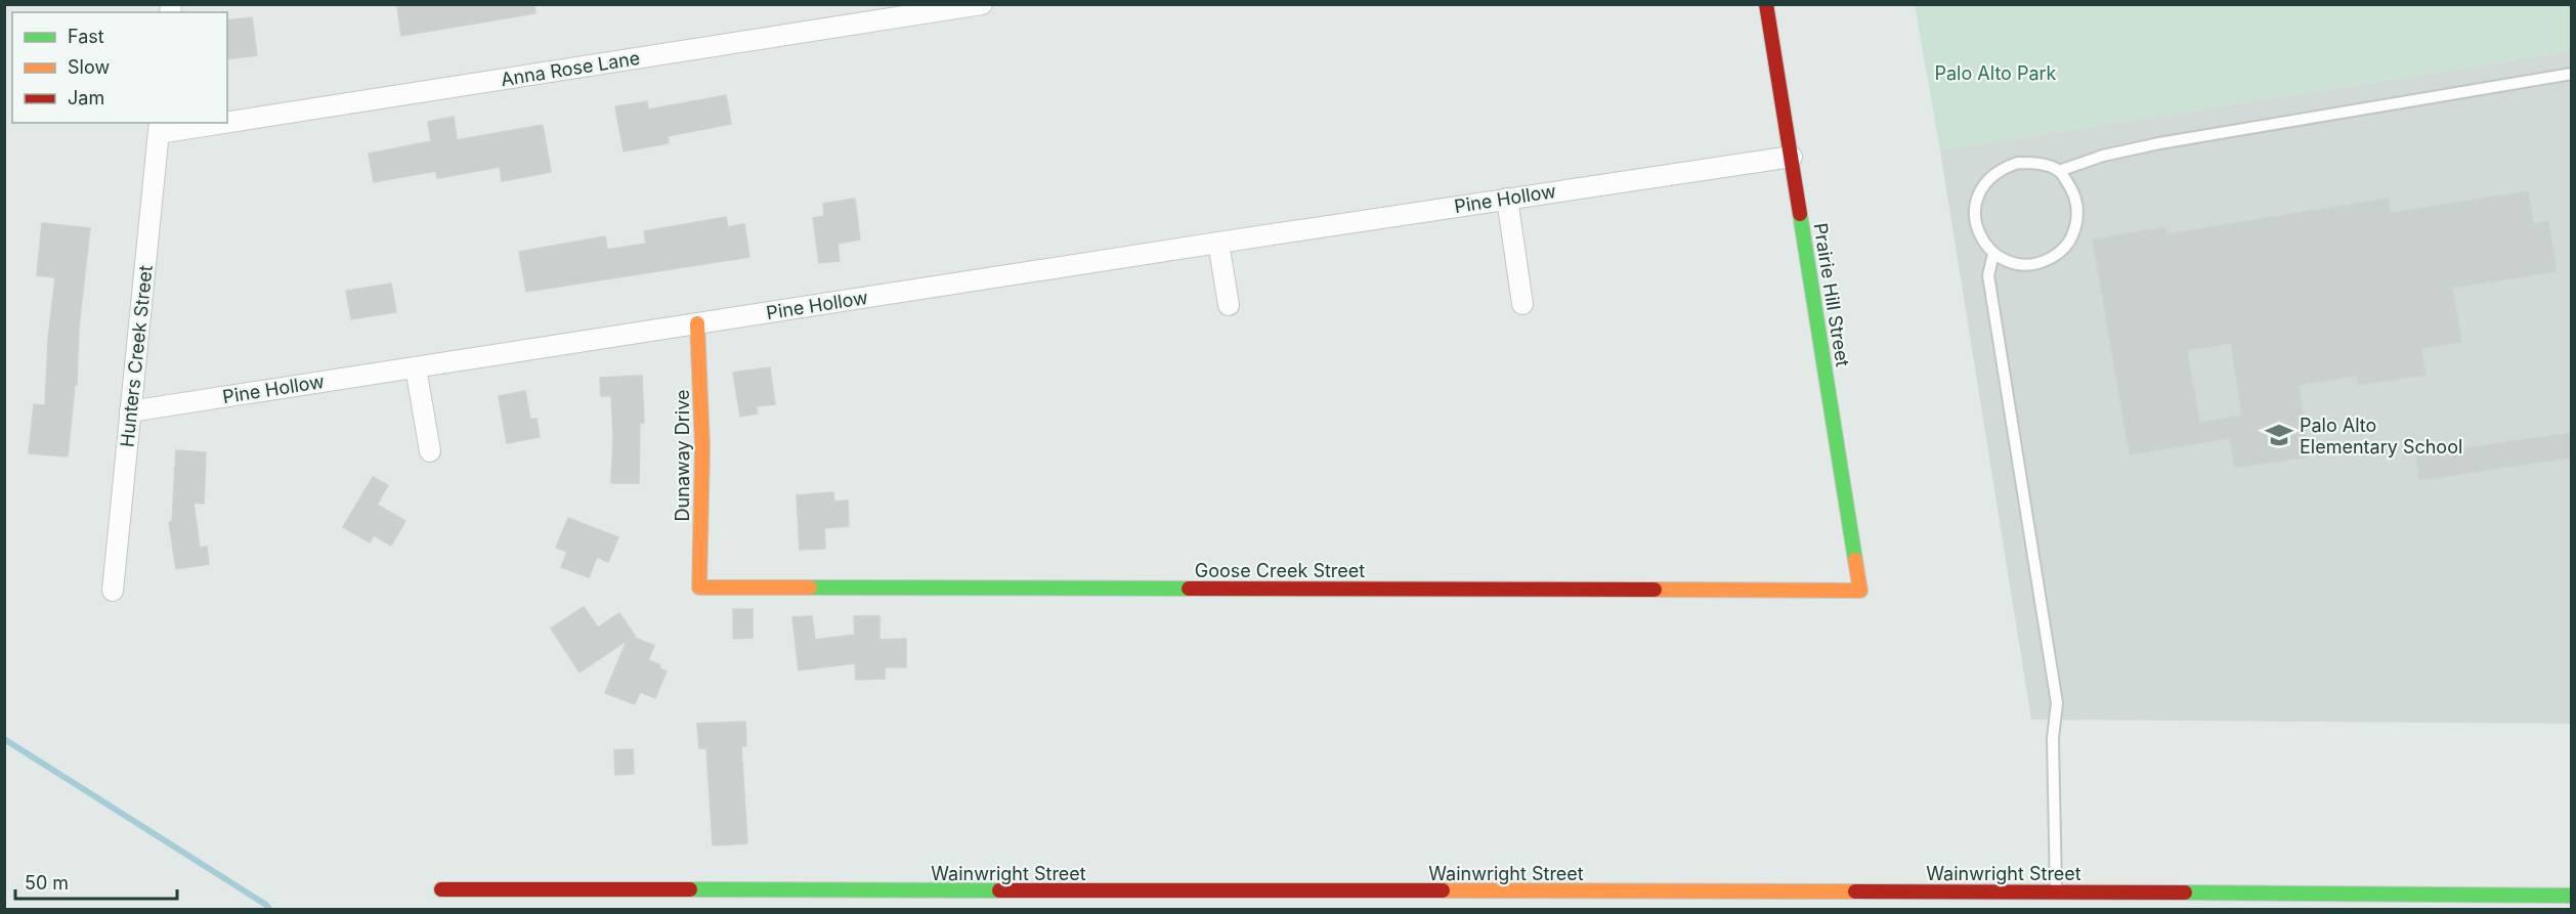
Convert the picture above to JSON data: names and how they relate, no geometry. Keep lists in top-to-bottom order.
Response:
{
  "streets": {
    "street": [
      "Anna Rose Lane",
      "Pine Hollow",
      "Prairie Hill Street",
      "Hunters Creek Street",
      "Dunaway Drive",
      "Goose Creek Street",
      "Wainwright Street"
    ]
  },
  "crossings": [
    ["Anna Rose Lane", "Hunters Creek Street"],
    ["Pine Hollow", "Prairie Hill Street"],
    ["Pine Hollow", "Hunters Creek Street"],
    ["Pine Hollow", "Dunaway Drive"],
    ["Prairie Hill Street", "Goose Creek Street"],
    ["Dunaway Drive", "Goose Creek Street"]
  ],
  "parks": ["Palo Alto Park"],
  "places": {
    "school or university": ["Palo Alto Elementary School"]
  },
  "legend": ["Fast", "Slow", "Jam"],
  "scale_bar": "50 m"
}
